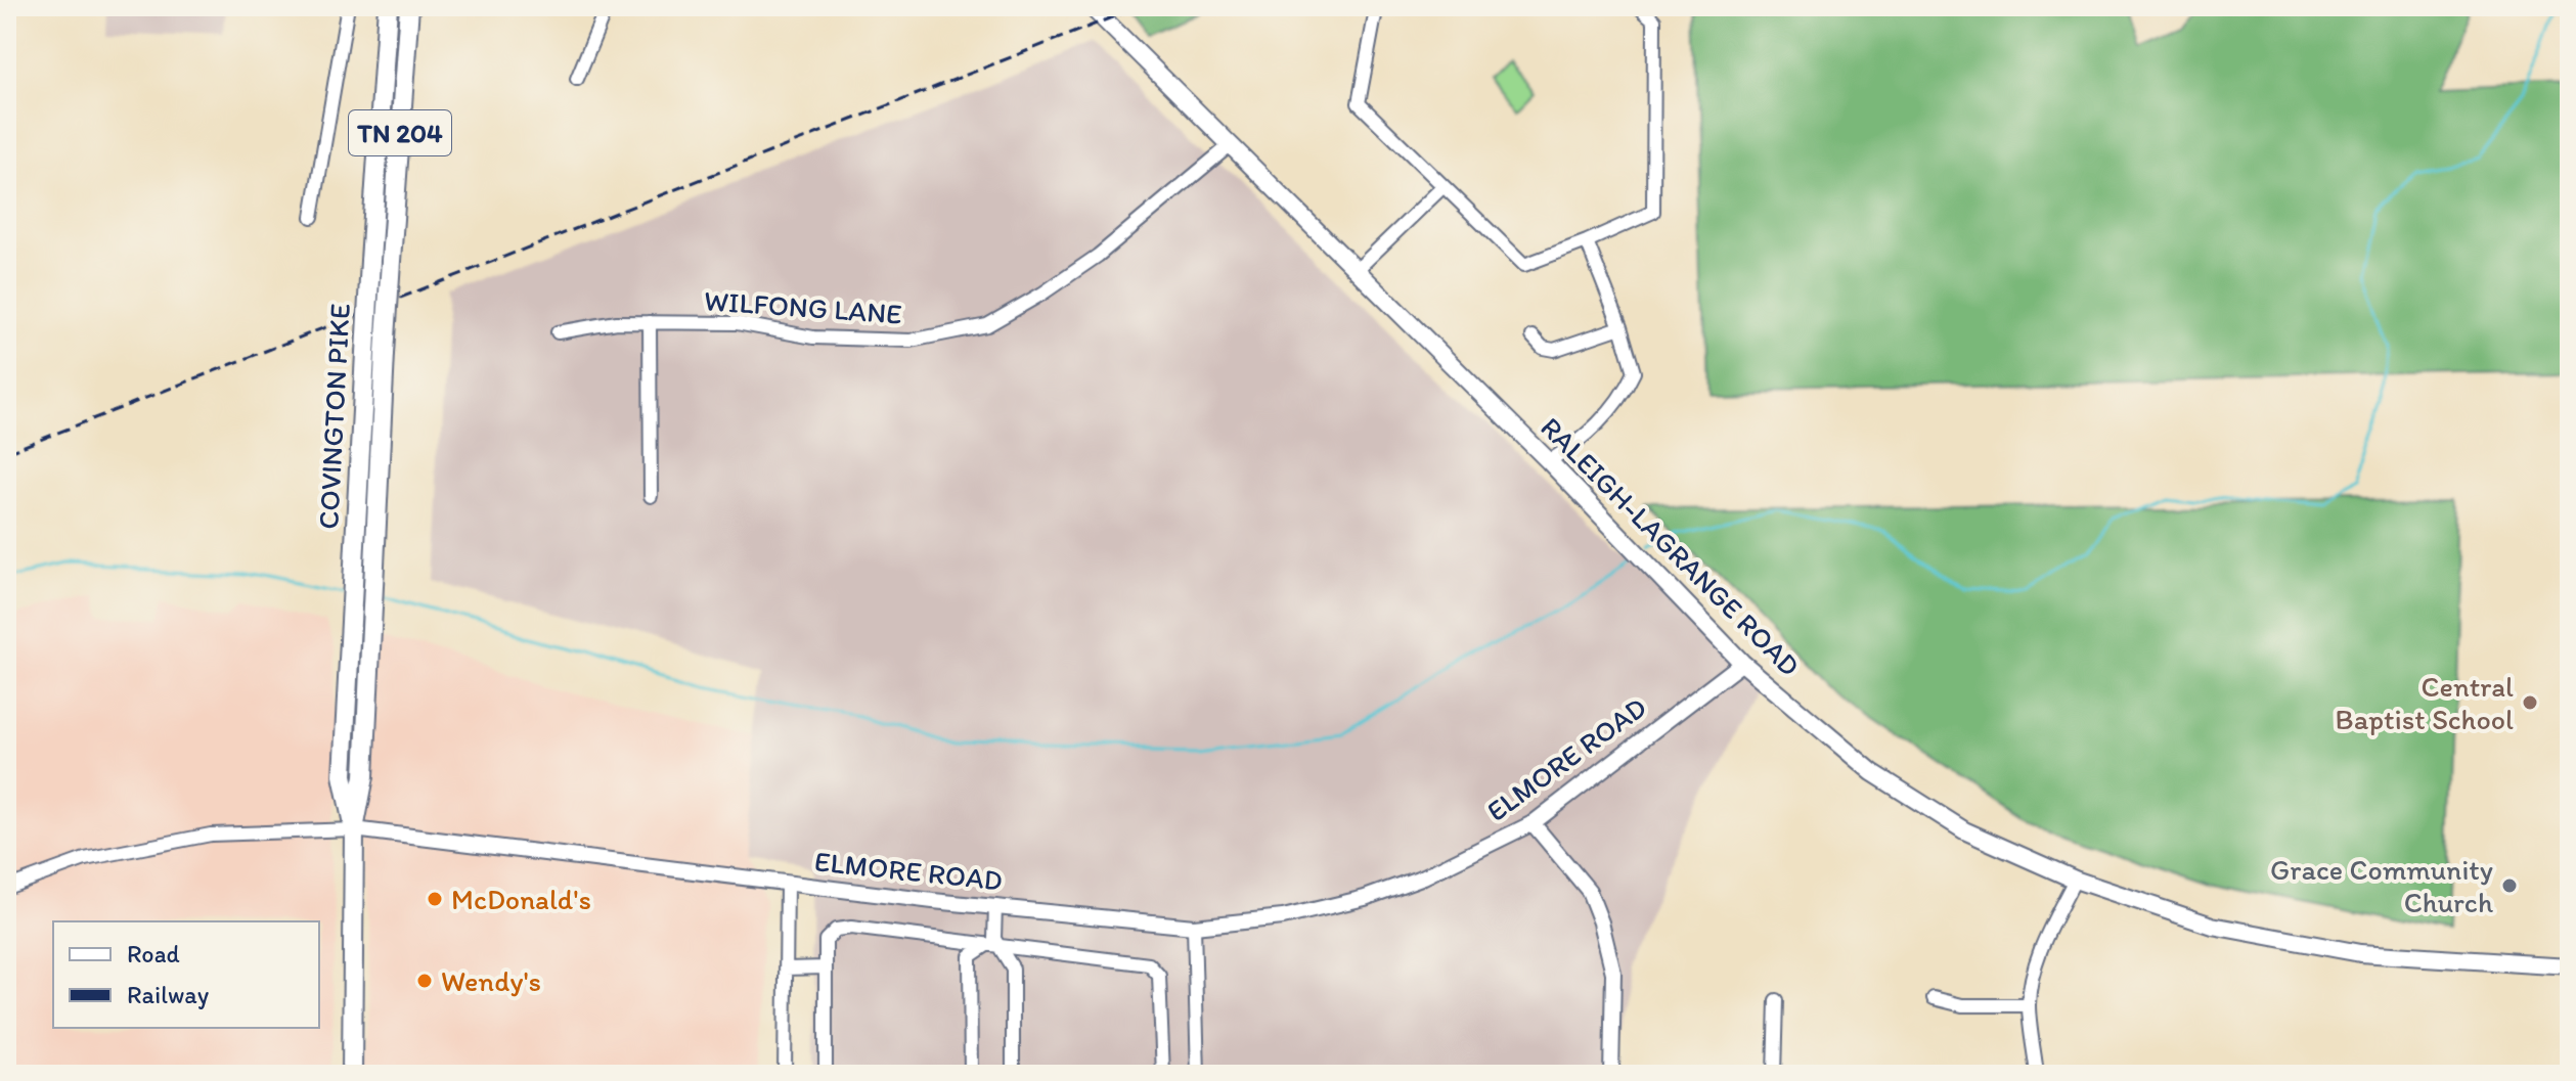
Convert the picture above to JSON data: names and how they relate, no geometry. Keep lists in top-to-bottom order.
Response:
{
  "streets": {
    "main road": ["TN 204", "COVINGTON PIKE", "RALEIGH-LAGRANGE ROAD"],
    "street": ["WILFONG LANE", "ELMORE ROAD"]
  },
  "crossings": [
    ["WILFONG LANE", "RALEIGH-LAGRANGE ROAD"],
    ["COVINGTON PIKE", "ELMORE ROAD"],
    ["RALEIGH-LAGRANGE ROAD", "ELMORE ROAD"]
  ],
  "places": [
    "Central Baptist School",
    "Grace Community Church",
    "McDonald's",
    "Wendy's"
  ],
  "legend": ["Road", "Railway"]
}
